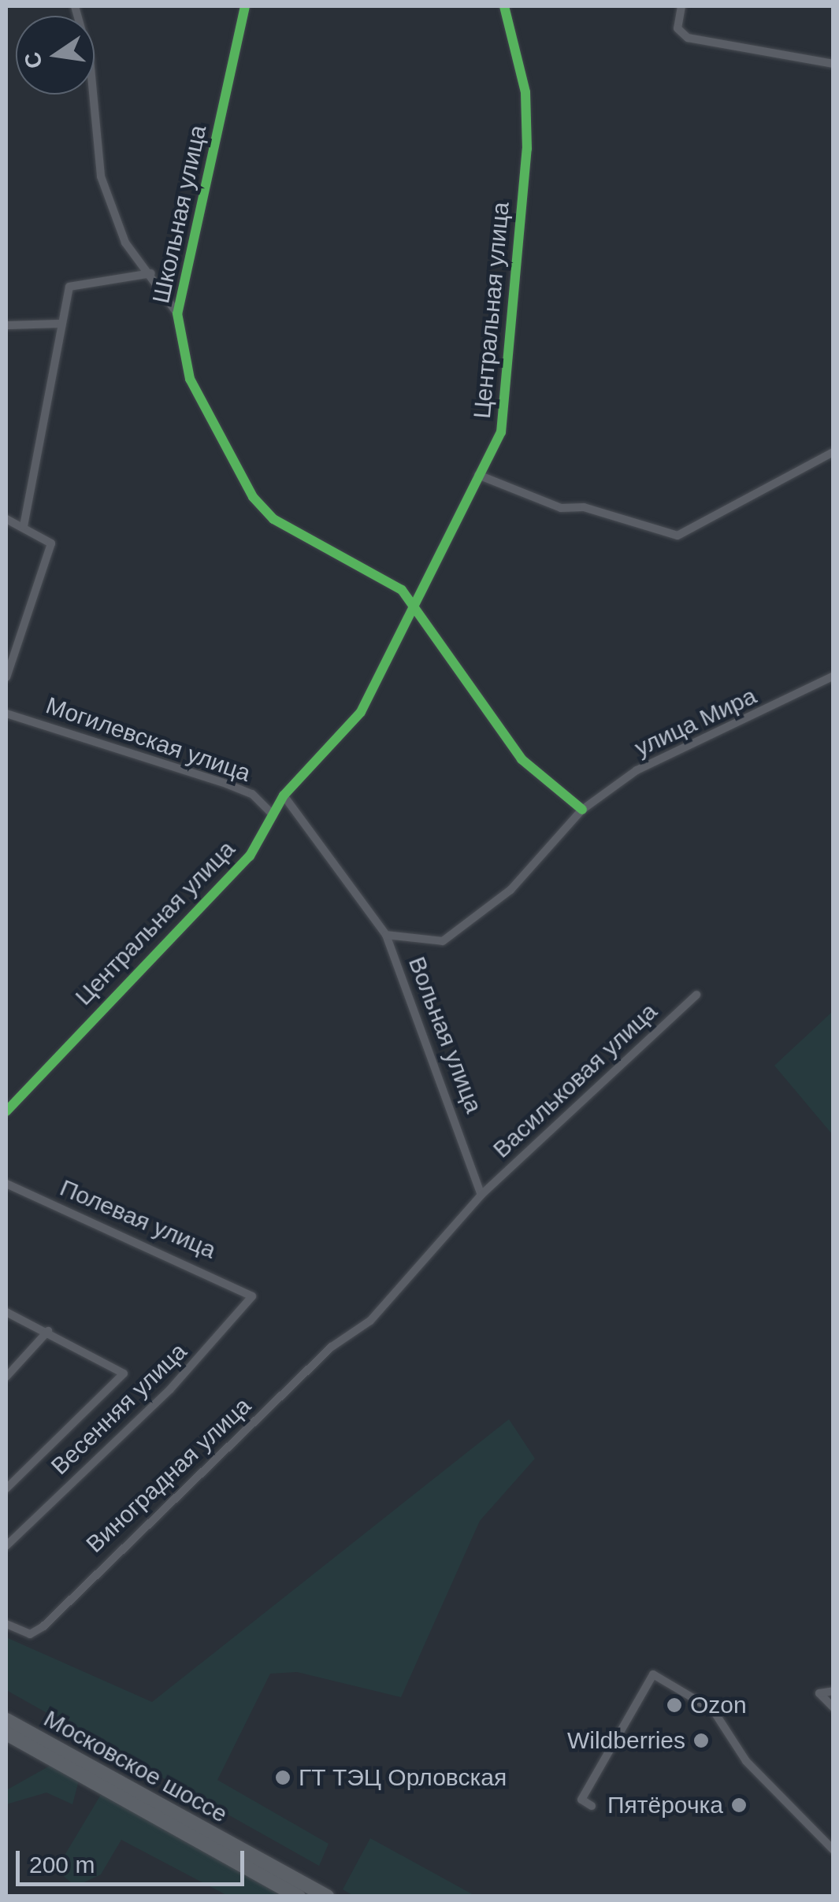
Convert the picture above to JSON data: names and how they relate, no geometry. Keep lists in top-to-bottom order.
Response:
{
  "streets": {
    "main road": ["Московское шоссе"],
    "street": [
      "Школьная улица",
      "Центральная улица",
      "улица Мира",
      "Могилевская улица",
      "Вольная улица",
      "Васильковая улица",
      "Полевая улица",
      "Весенняя улица",
      "Виноградная улица"
    ]
  },
  "crossings": [
    ["Школьная улица", "Центральная улица"],
    ["Школьная улица", "улица Мира"],
    ["Центральная улица", "Могилевская улица"],
    ["Центральная улица", "Вольная улица"],
    ["улица Мира", "Вольная улица"],
    ["Вольная улица", "Васильковая улица"],
    ["Васильковая улица", "Виноградная улица"],
    ["Полевая улица", "Весенняя улица"]
  ],
  "places": [
    "Ozon",
    "Wildberries",
    "ГТ ТЭЦ Орловская",
    "Пятёрочка"
  ],
  "scale_bar": "200 m",
  "north": "left"
}
